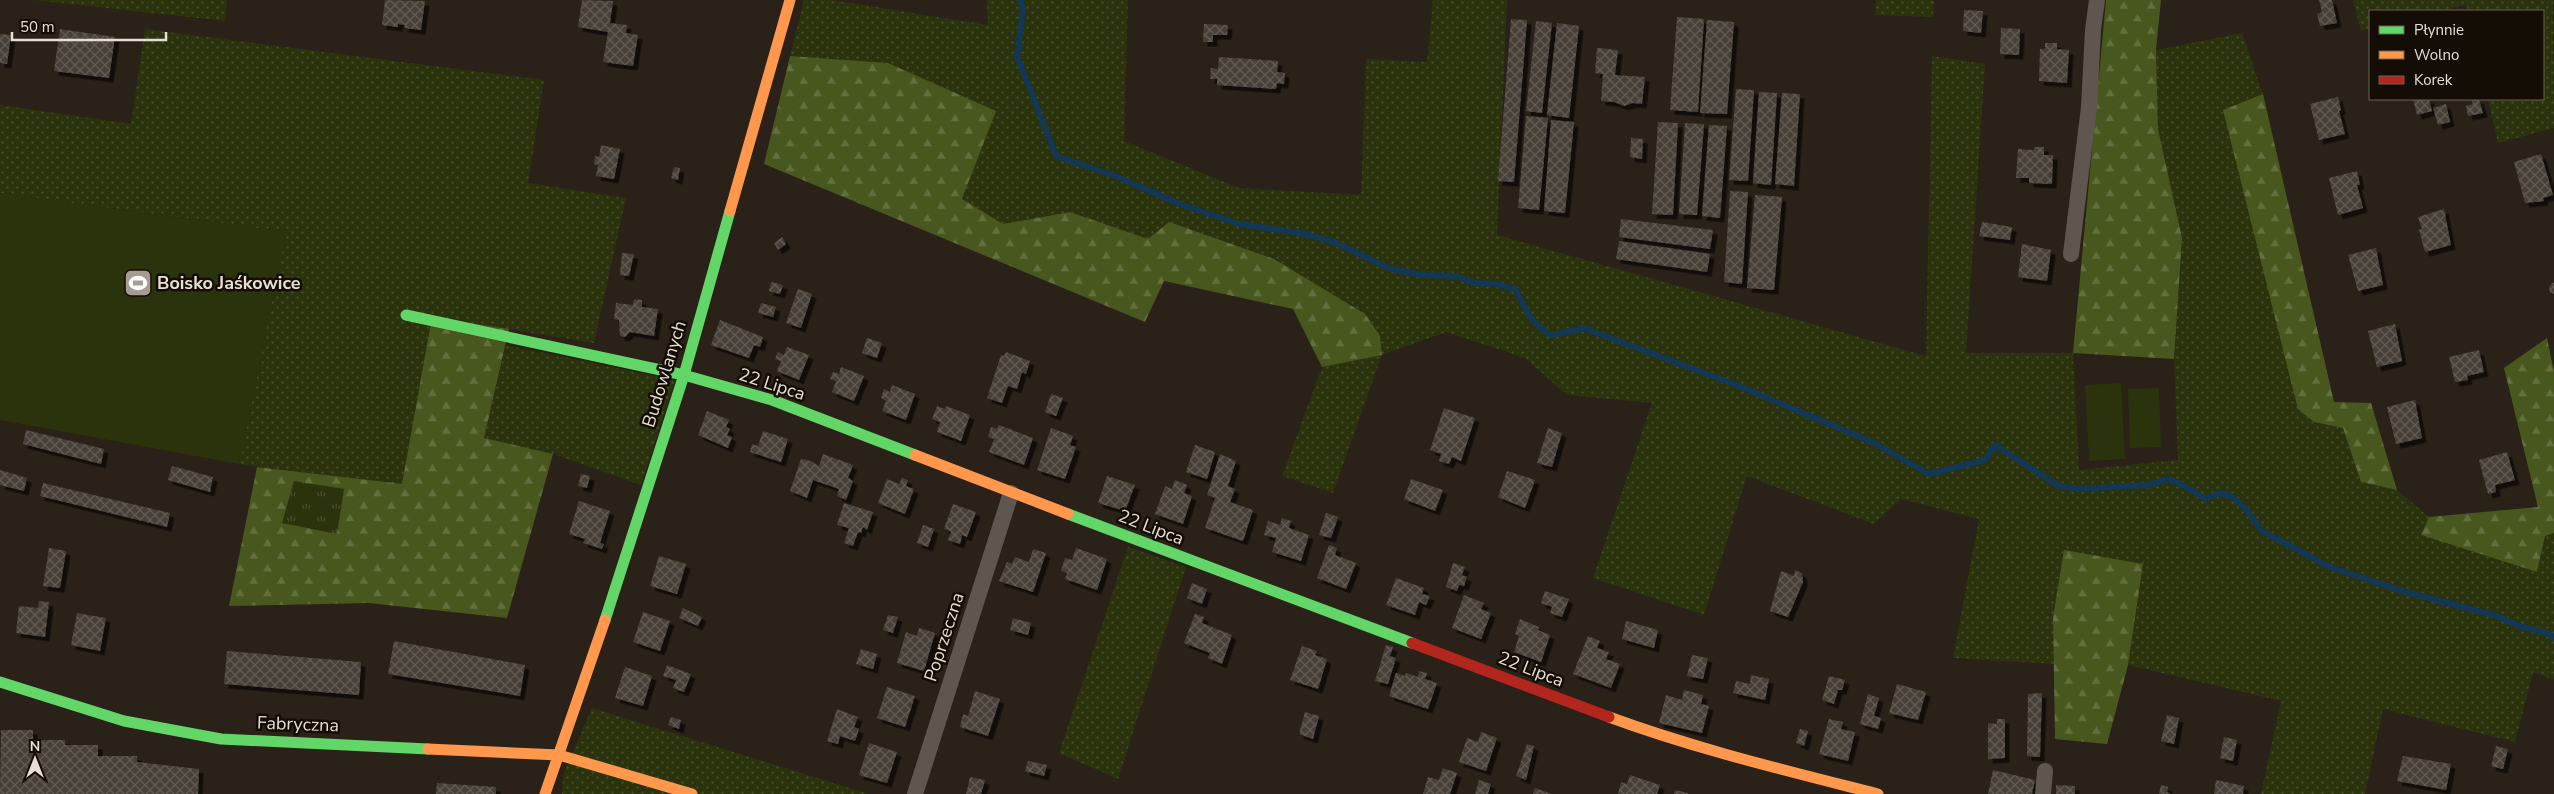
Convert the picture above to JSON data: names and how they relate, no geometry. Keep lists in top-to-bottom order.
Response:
{
  "streets": {
    "street": [
      "Budowlanych",
      "22 Lipca",
      "Poprzeczna",
      "Fabryczna"
    ]
  },
  "crossings": [
    ["Budowlanych", "22 Lipca"],
    ["Budowlanych", "Fabryczna"],
    ["22 Lipca", "Poprzeczna"]
  ],
  "places": {
    "sports": ["Boisko Jaśkowice"]
  },
  "legend": ["Płynnie", "Wolno", "Korek"],
  "scale_bar": "50 m",
  "north": "top"
}
